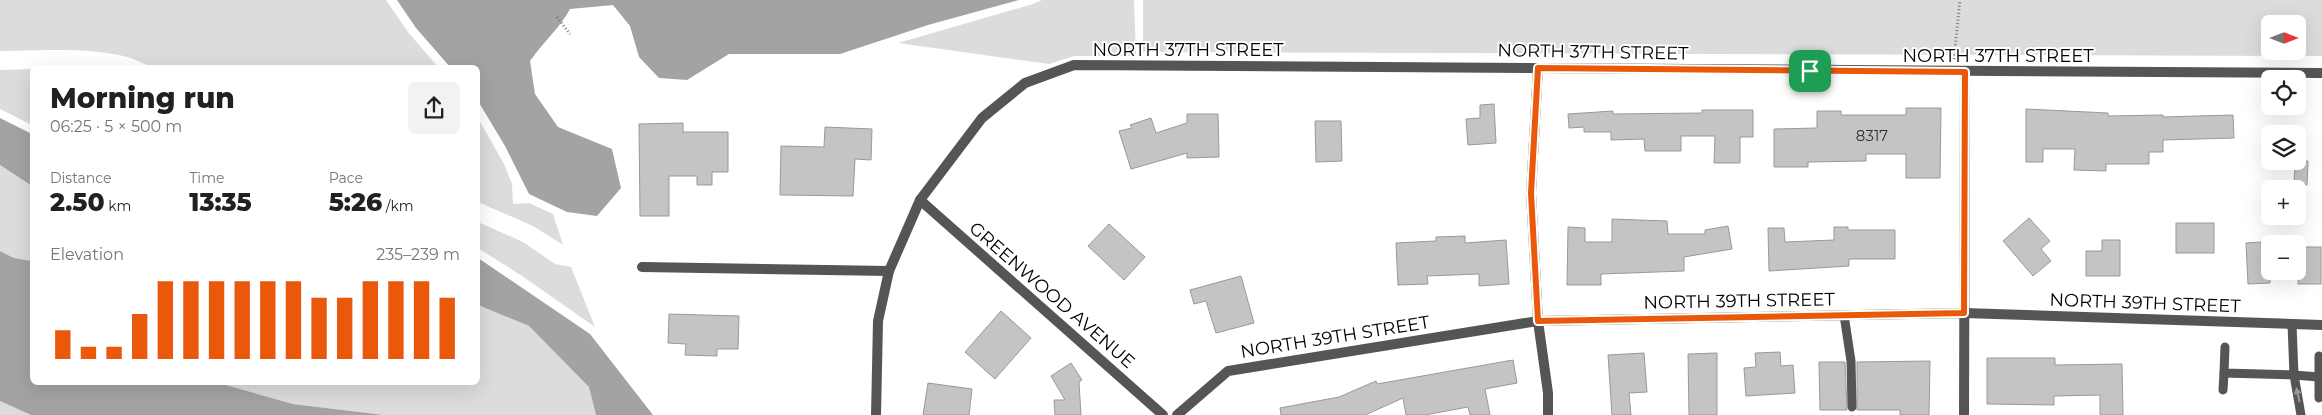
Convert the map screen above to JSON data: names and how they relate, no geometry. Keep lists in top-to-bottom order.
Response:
{
  "streets": {
    "street": ["NORTH 37TH STREET", "GREENWOOD AVENUE", "NORTH 39TH STREET"]
  },
  "crossings": [
    ["NORTH 37TH STREET", "GREENWOOD AVENUE"]
  ],
  "house_numbers": ["8317"],
  "north": "right",
  "page": {
    "map_buttons": ["+", "−"],
    "heading": ["Morning run", "06:25 · 5 × 500 m"],
    "stats": [
      ["Distance", "2.50 km"],
      ["Time", "13:35"],
      ["Pace", "5:26 /km"]
    ],
    "chart": ["Elevation", "235–239 m"]
  }
}
